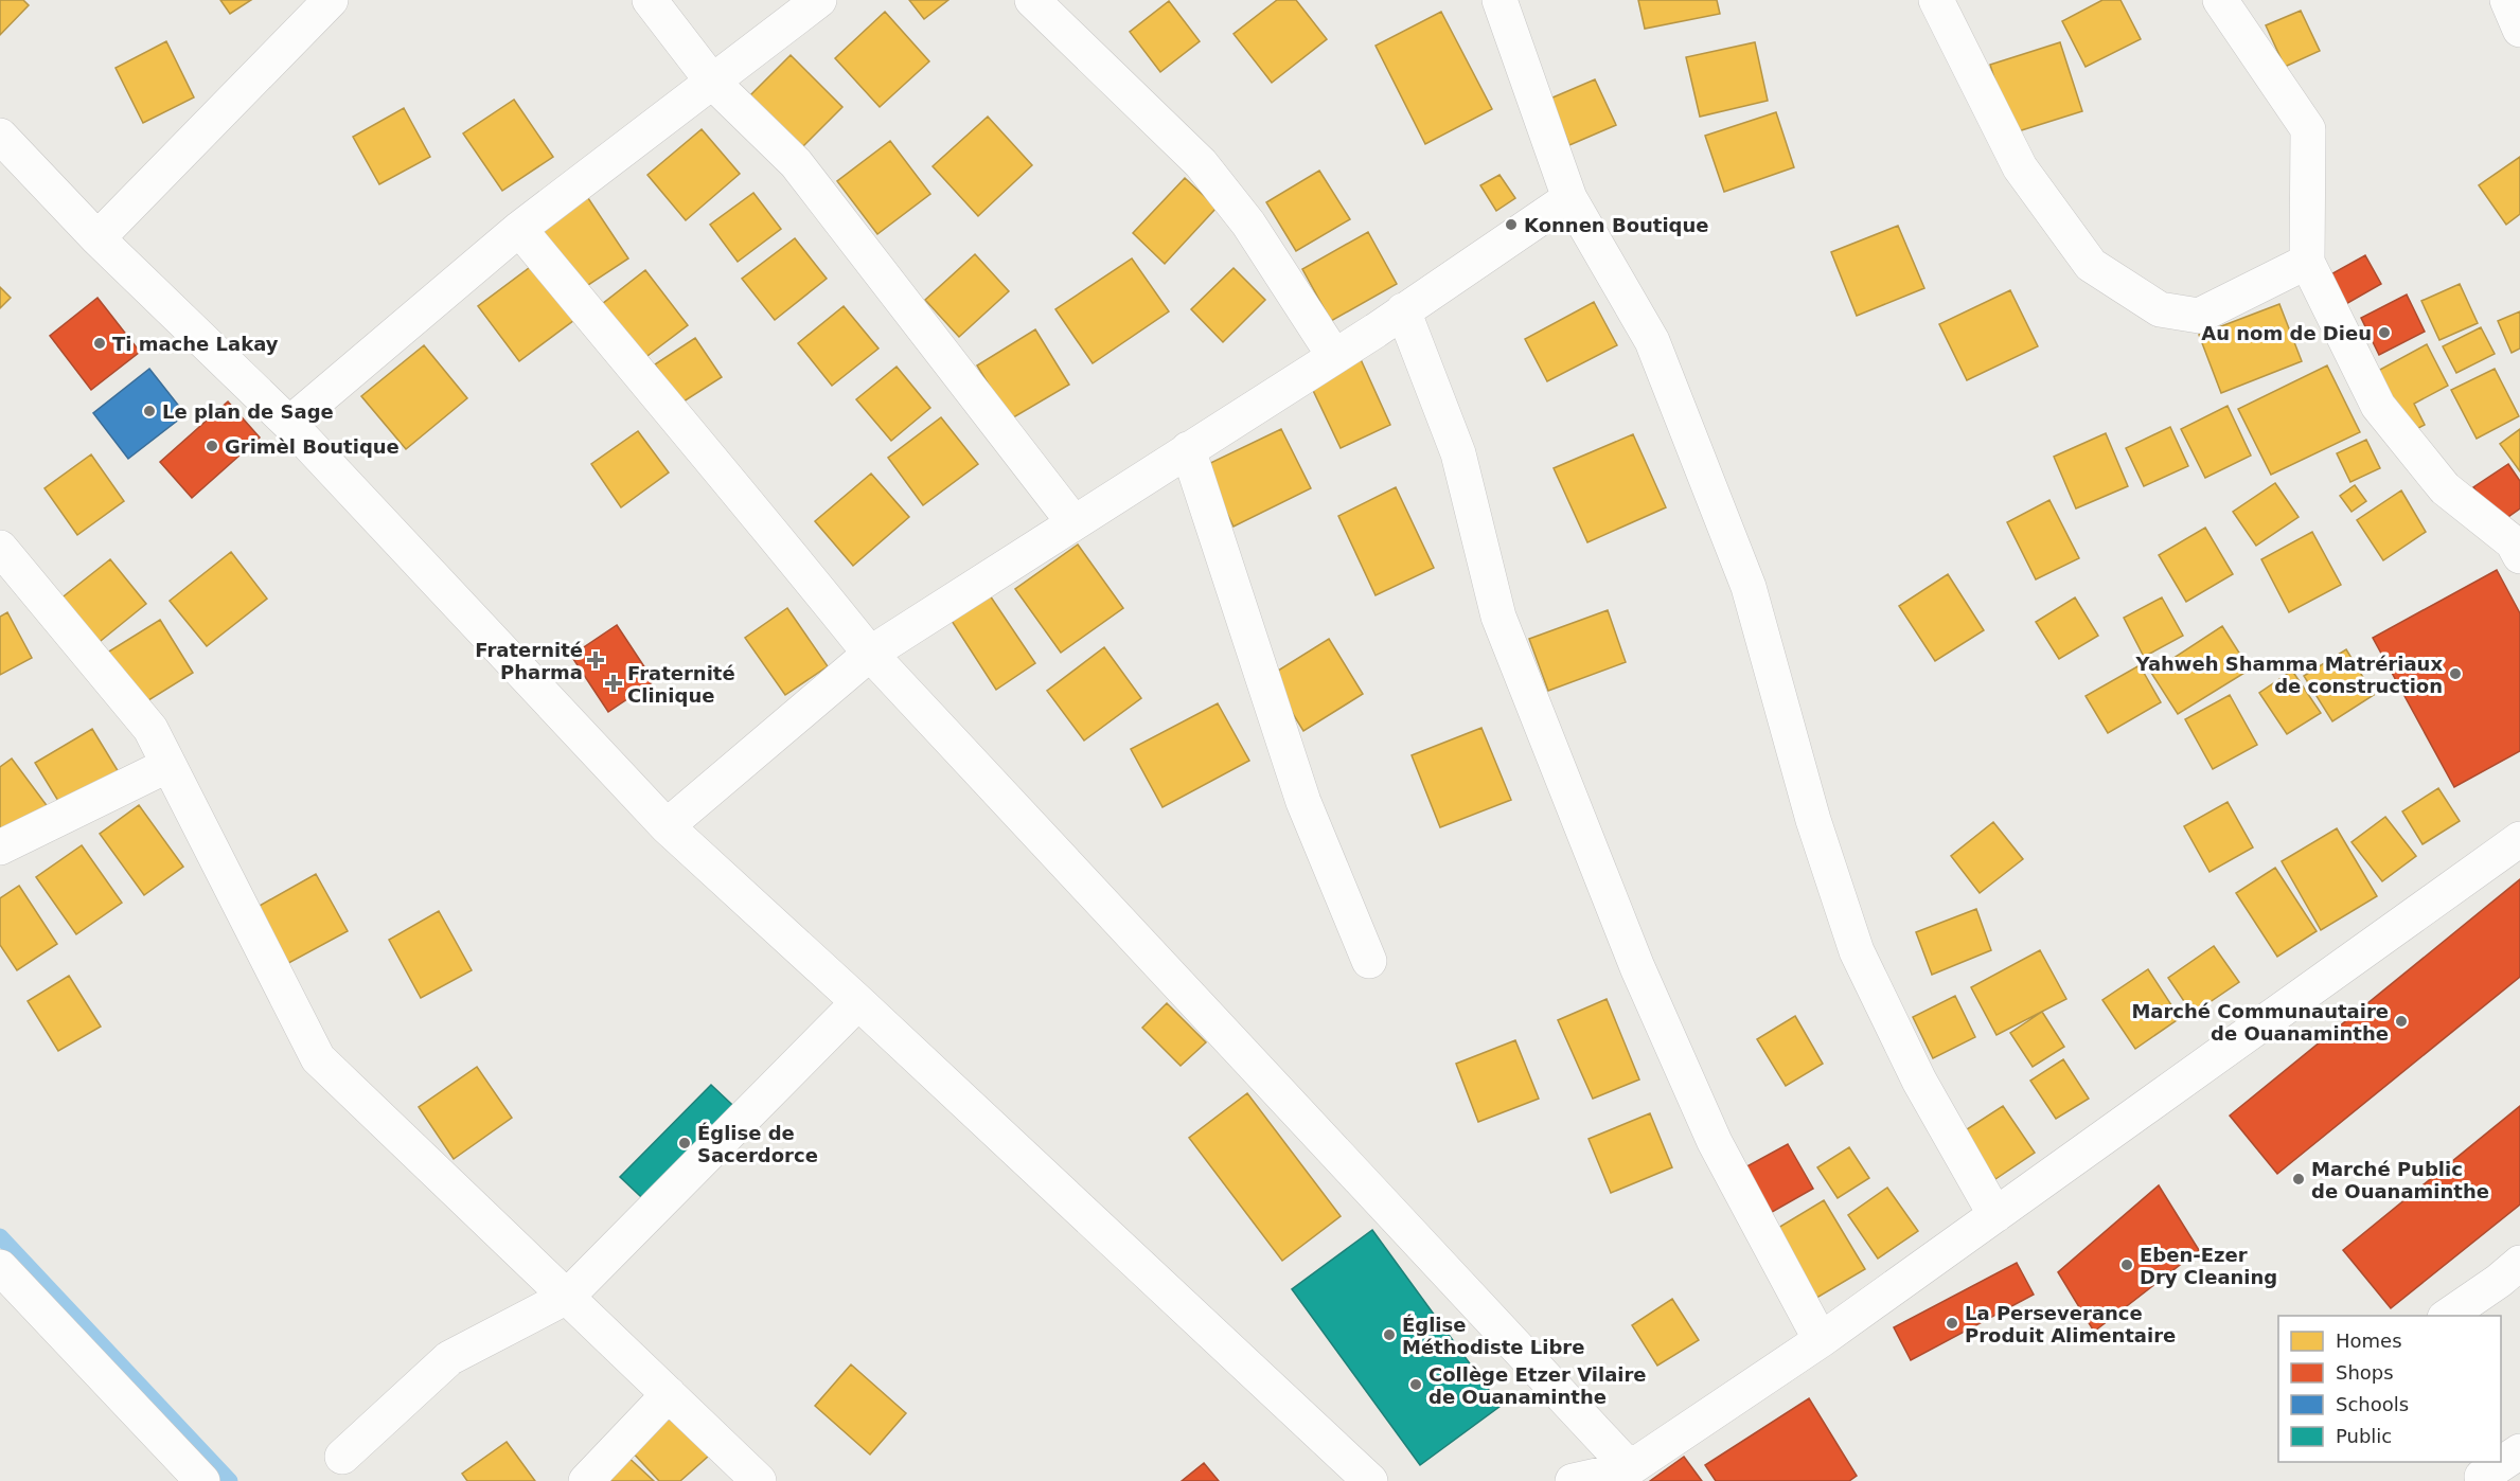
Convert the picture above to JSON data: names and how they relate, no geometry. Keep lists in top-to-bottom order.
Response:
{
  "places": {
    "other": [
      "Konnen Boutique",
      "Au nom de Dieu",
      "Ti mache Lakay",
      "Le plan de Sage",
      "Grimèl Boutique",
      "Yahweh Shamma Matrériaux de construction",
      "Marché Communautaire de Ouanaminthe",
      "Église de Sacerdorce",
      "Marché Public de Ouanaminthe",
      "Eben-Ezer Dry Cleaning",
      "La Perseverance Produit Alimentaire",
      "Église Méthodiste Libre",
      "Collège Etzer Vilaire de Ouanaminthe"
    ],
    "health": ["Fraternité Pharma", "Fraternité Clinique"]
  },
  "legend": [
    "Homes",
    "Shops",
    "Schools",
    "Public"
  ]
}
